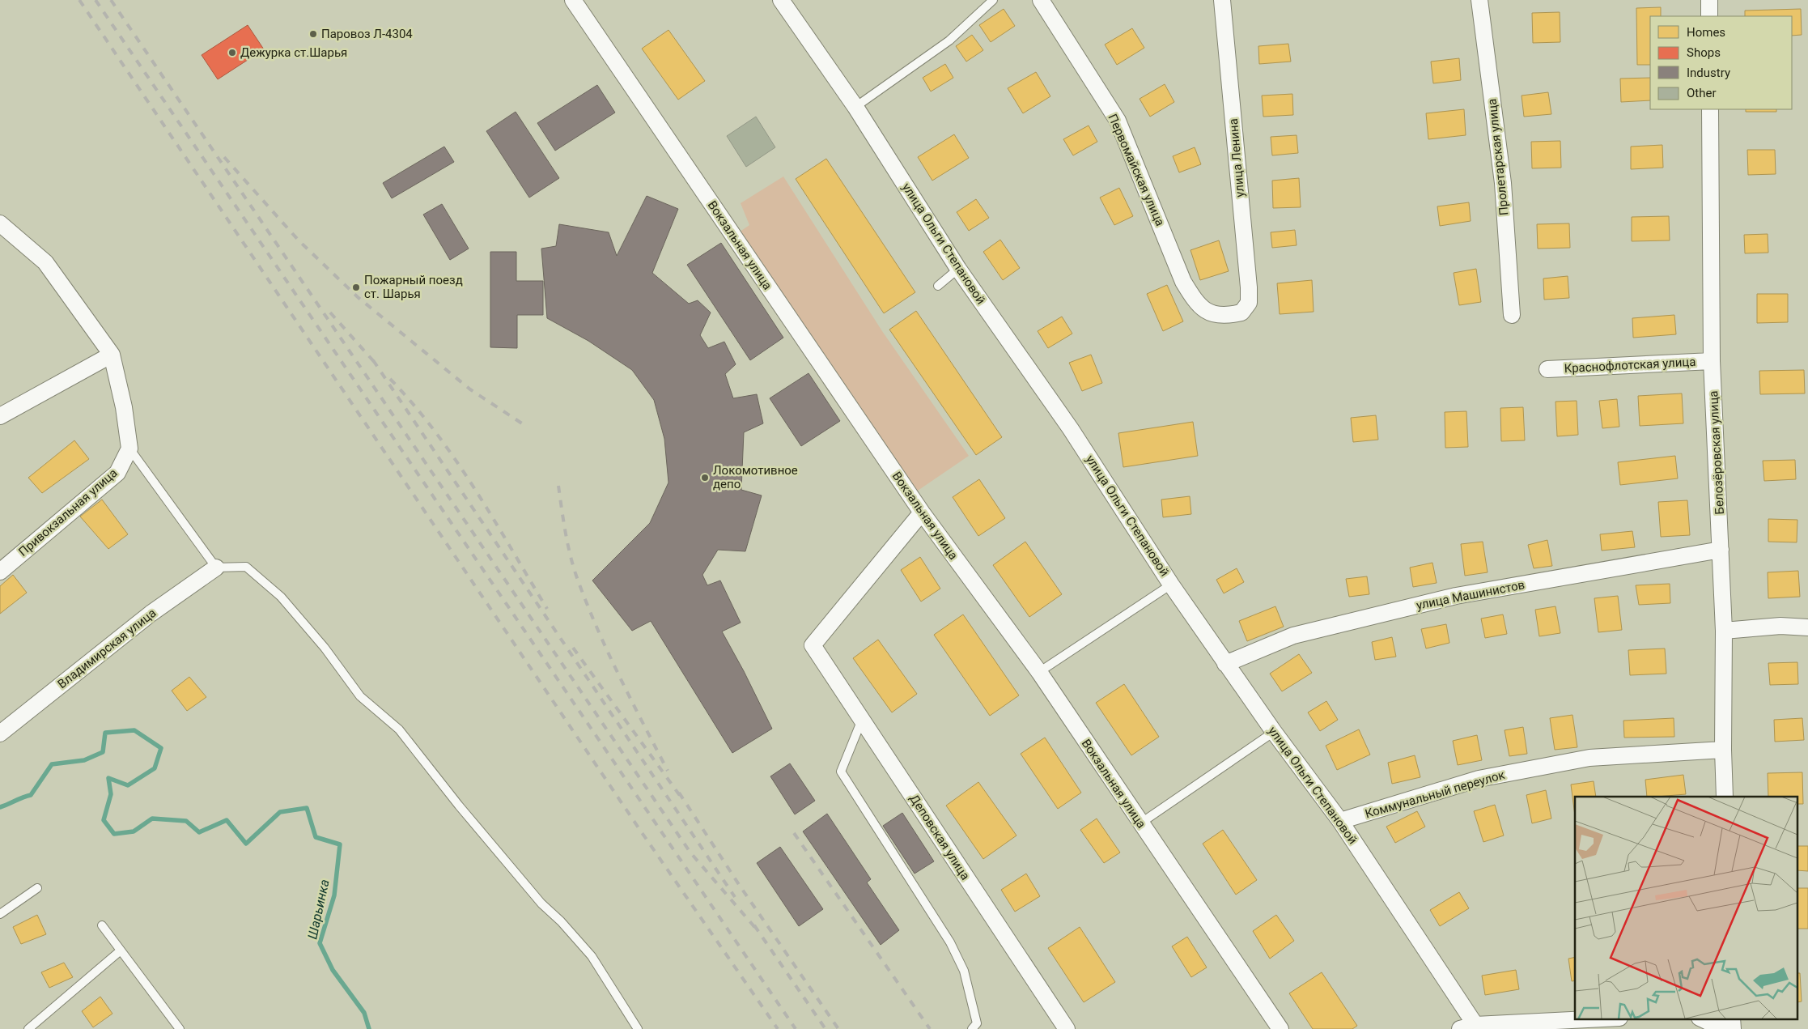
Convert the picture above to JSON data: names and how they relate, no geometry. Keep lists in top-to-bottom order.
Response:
{
  "streets": {
    "street": [
      "Пролетарская улица",
      "улица Ленина",
      "Первомайская улица",
      "улица Ольги Степановой",
      "Вокзальная улица",
      "Краснофлотская улица",
      "Белозёровская улица",
      "Привокзальная улица",
      "улица Машинистов",
      "Владимирская улица",
      "Коммунальный переулок",
      "Деповская улица"
    ]
  },
  "crossings": [
    ["улица Ленина", "Первомайская улица"],
    ["улица Ольги Степановой", "улица Машинистов"],
    ["улица Ольги Степановой", "Коммунальный переулок"],
    ["Вокзальная улица", "Деповская улица"],
    ["Краснофлотская улица", "Белозёровская улица"],
    ["Белозёровская улица", "улица Машинистов"],
    ["Белозёровская улица", "Коммунальный переулок"]
  ],
  "water": ["Шарьинка"],
  "places": [
    "Паровоз Л-4304",
    "Дежурка ст.Шарья",
    "Пожарный поезд ст. Шарья",
    "Локомотивное депо"
  ],
  "legend": [
    "Homes",
    "Shops",
    "Industry",
    "Other"
  ]
}
